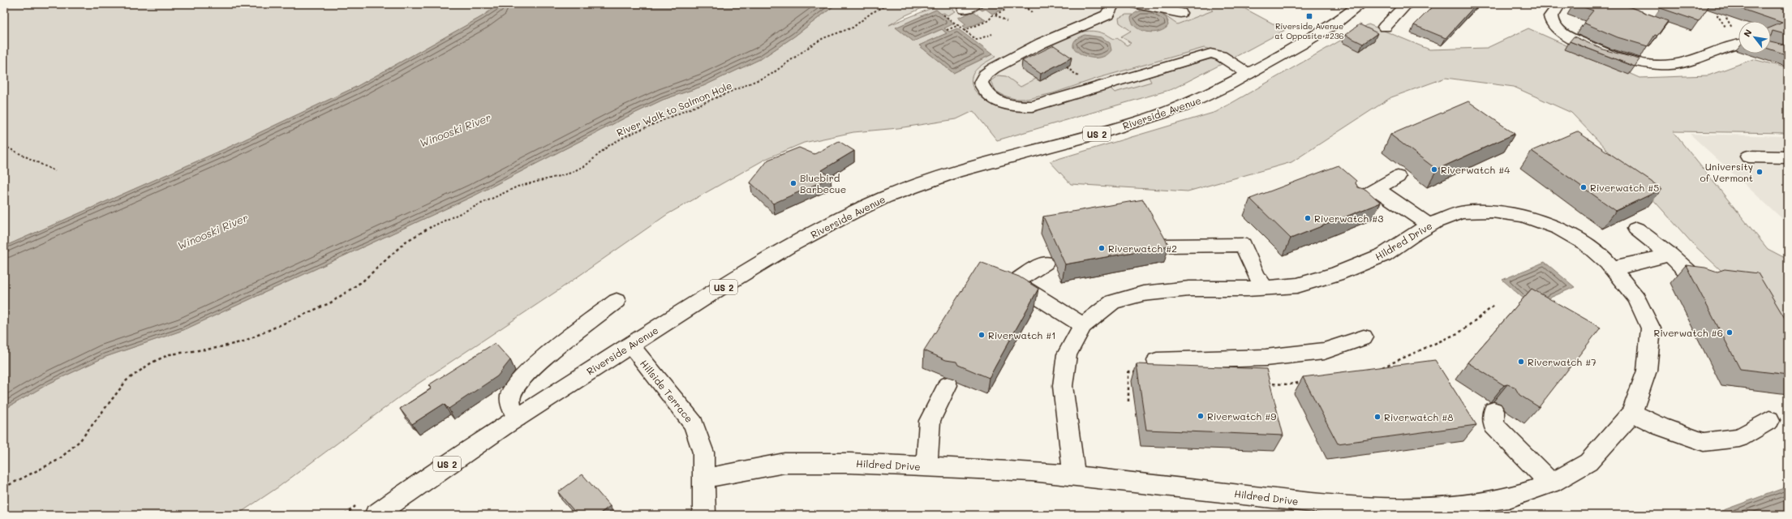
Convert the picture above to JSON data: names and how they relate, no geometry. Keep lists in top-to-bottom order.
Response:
{
  "streets": {
    "street": [
      "Riverside Avenue",
      "US 2",
      "Hildred Drive",
      "Hillside Terrace"
    ],
    "path": ["River Walk to Salmon Hole"]
  },
  "crossings": [
    ["Riverside Avenue", "Hillside Terrace"],
    ["Hildred Drive", "Hillside Terrace"]
  ],
  "water": ["Winooski River"],
  "places": {
    "transit": ["Riverside Avenue at Opposite #236"],
    "other": [
      "Riverwatch #4",
      "University of Vermont",
      "Bluebird Barbecue",
      "Riverwatch #5",
      "Riverwatch #3",
      "Riverwatch #2",
      "Riverwatch #6",
      "Riverwatch #1",
      "Riverwatch #7",
      "Riverwatch #9",
      "Riverwatch #8"
    ]
  },
  "north": "top left"
}
